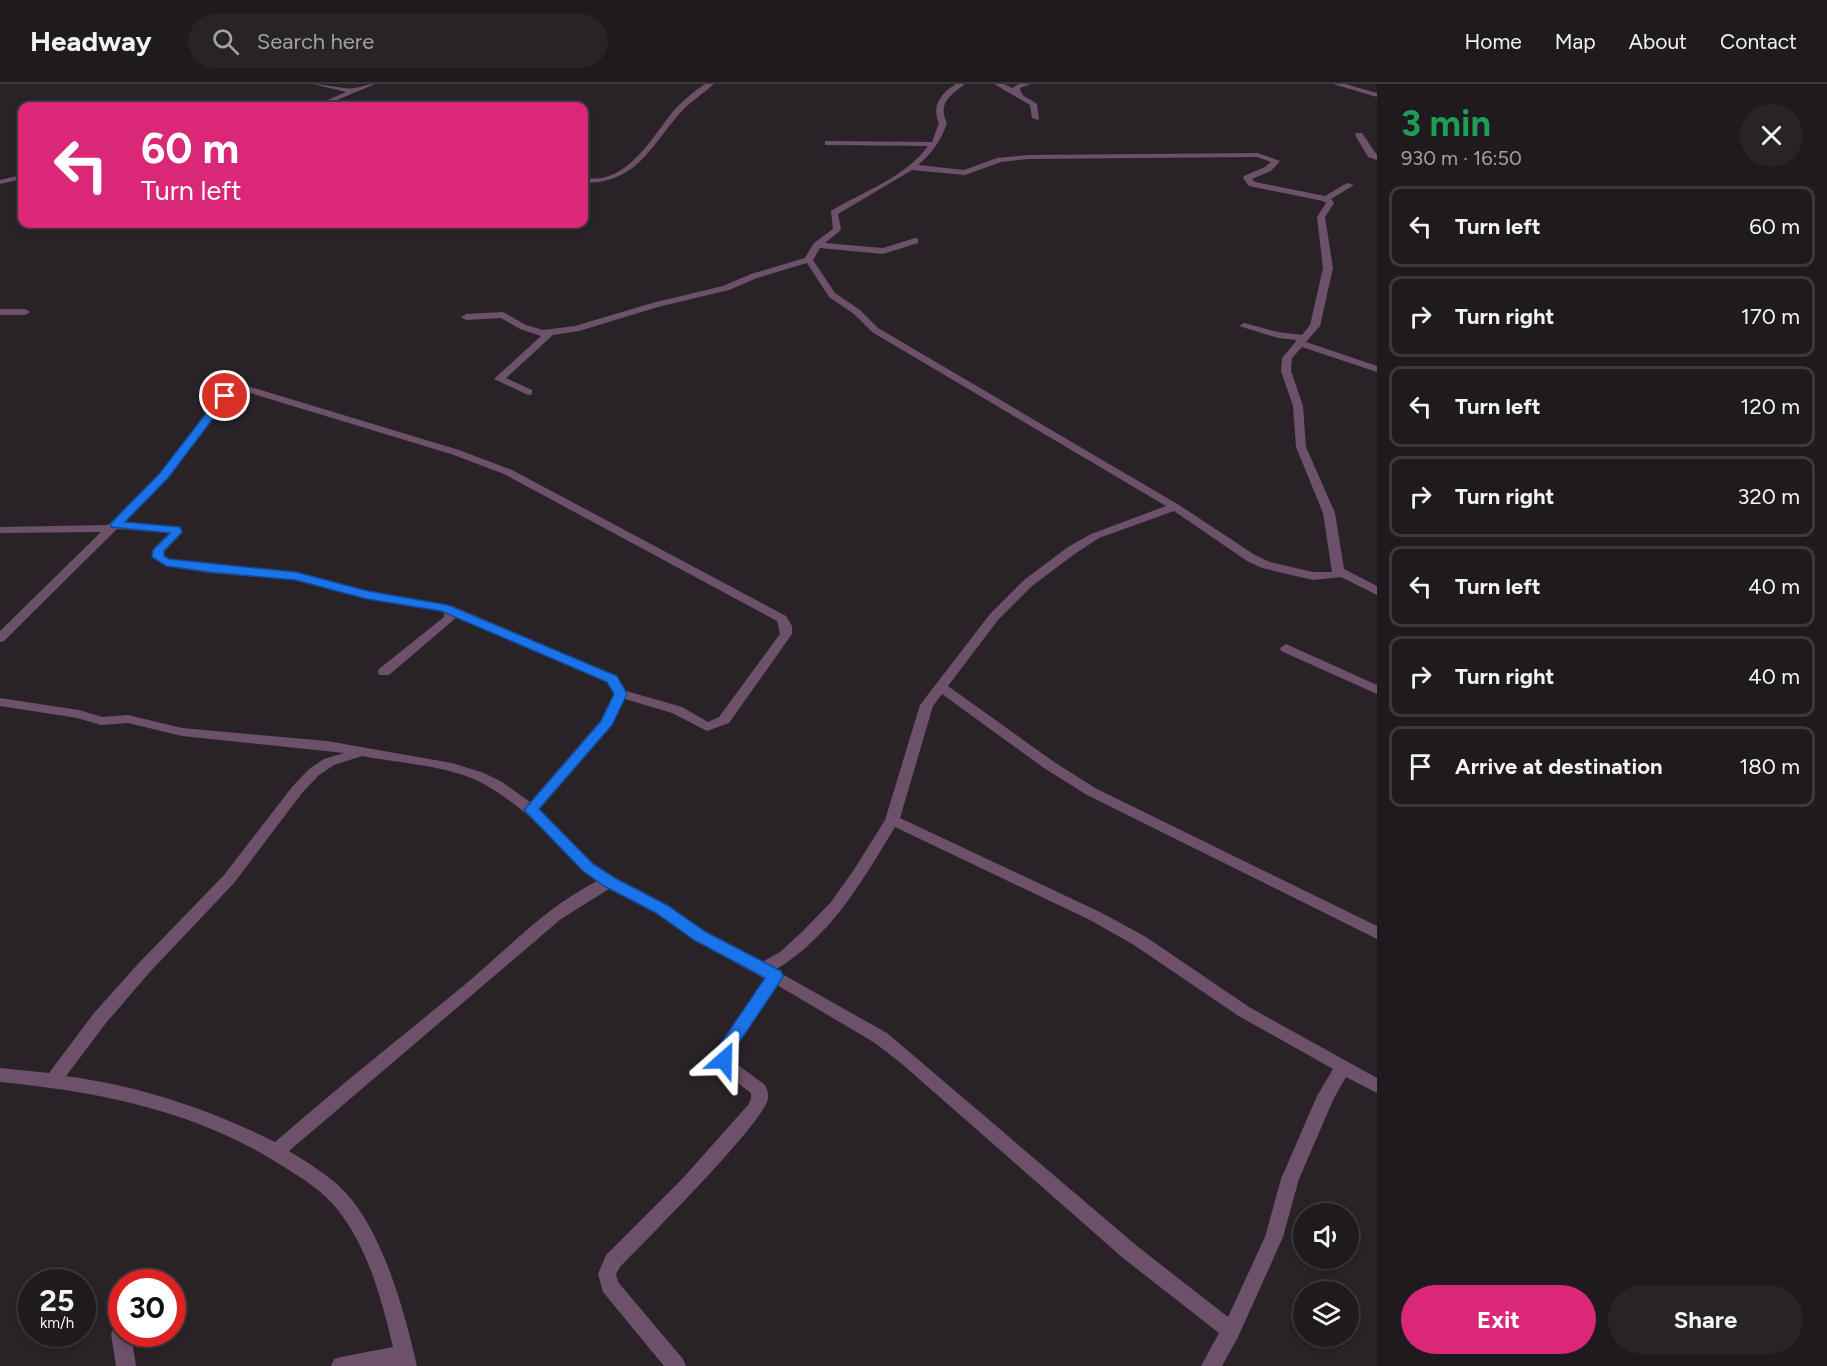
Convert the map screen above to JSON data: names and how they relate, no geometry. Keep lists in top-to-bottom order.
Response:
{
  "page": {
    "header": "Headway",
    "search": "Search here",
    "nav": [
      "Home",
      "Map",
      "About",
      "Contact"
    ],
    "heading": ["3 min", "930 m · 16:50"],
    "turn": ["60 m", "Turn left"],
    "list": [
      {
        "name": "Turn left",
        "value": "60 m"
      },
      {
        "name": "Turn right",
        "value": "170 m"
      },
      {
        "name": "Turn left",
        "value": "120 m"
      },
      {
        "name": "Turn right",
        "value": "320 m"
      },
      {
        "name": "Turn left",
        "value": "40 m"
      },
      {
        "name": "Turn right",
        "value": "40 m"
      },
      {
        "name": "Arrive at destination",
        "value": "180 m"
      }
    ],
    "speed": "25 km/h",
    "limit": "30",
    "buttons": ["Exit", "Share"]
  }
}
